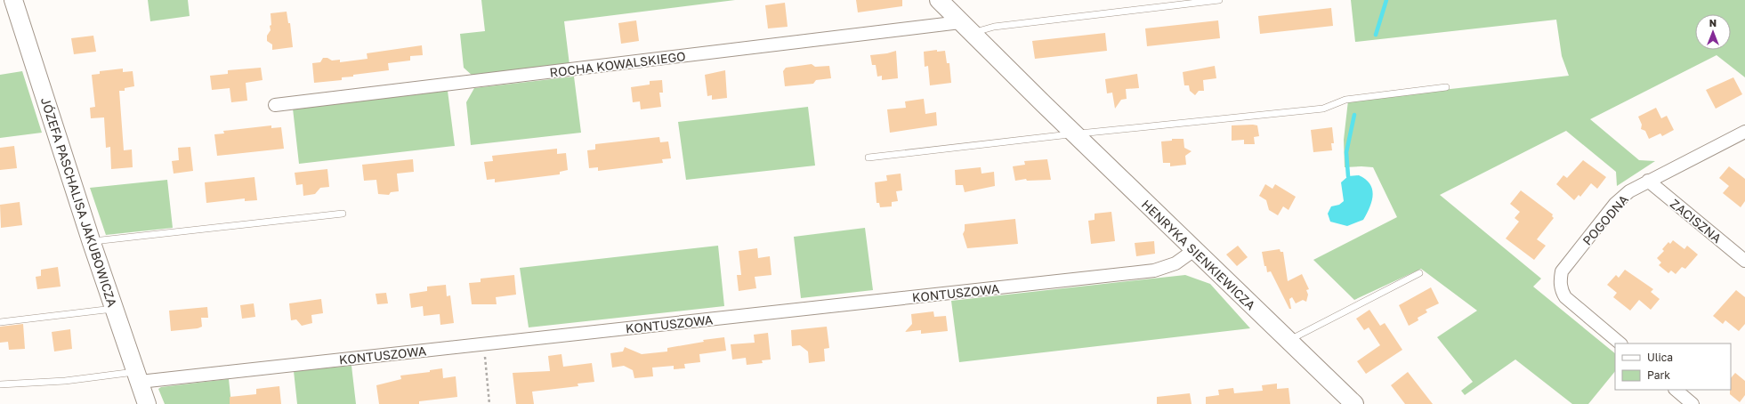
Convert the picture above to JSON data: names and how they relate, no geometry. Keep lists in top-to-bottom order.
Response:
{
  "streets": {
    "street": [
      "ROCHA KOWALSKIEGO",
      "JÓZEFA PASCHALISA JAKUBOWICZA",
      "POGODNA",
      "ZACISZNA",
      "HENRYKA SIENKIEWICZA",
      "KONTUSZOWA"
    ]
  },
  "crossings": [
    ["ROCHA KOWALSKIEGO", "HENRYKA SIENKIEWICZA"],
    ["JÓZEFA PASCHALISA JAKUBOWICZA", "KONTUSZOWA"],
    ["POGODNA", "ZACISZNA"],
    ["HENRYKA SIENKIEWICZA", "KONTUSZOWA"]
  ],
  "legend": ["Ulica", "Park"],
  "north": "top"
}
